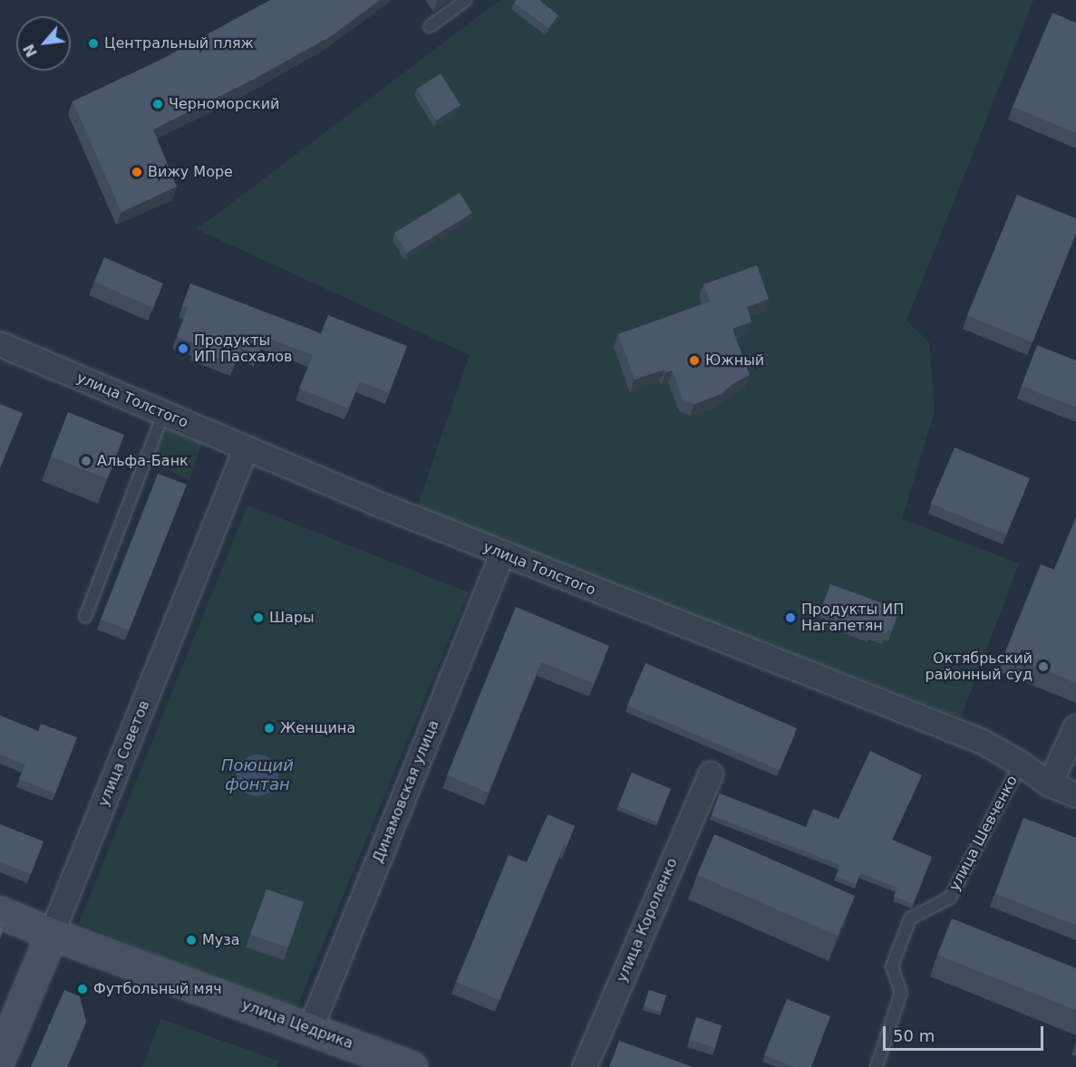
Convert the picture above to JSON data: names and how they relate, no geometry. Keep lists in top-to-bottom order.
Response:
{
  "streets": {
    "street": [
      "улица Толстого",
      "улица Советов",
      "Динамовская улица",
      "улица Короленко",
      "улица Цедрика"
    ],
    "lane": ["улица Шевченко"]
  },
  "crossings": [
    ["улица Толстого", "улица Советов"],
    ["улица Толстого", "Динамовская улица"],
    ["улица Толстого", "улица Шевченко"],
    ["улица Советов", "улица Цедрика"],
    ["Динамовская улица", "улица Цедрика"]
  ],
  "water": ["Поющий фонтан"],
  "places": [
    "Центральный пляж",
    "Черноморский",
    "Вижу Море",
    "Продукты ИП Пасхалов",
    "Южный",
    "Альфа-Банк",
    "Шары",
    "Продукты ИП Нагапетян",
    "Октябрьский районный суд",
    "Женщина",
    "Муза",
    "Футбольный мяч"
  ],
  "scale_bar": "50 m",
  "north": "bottom left"
}
